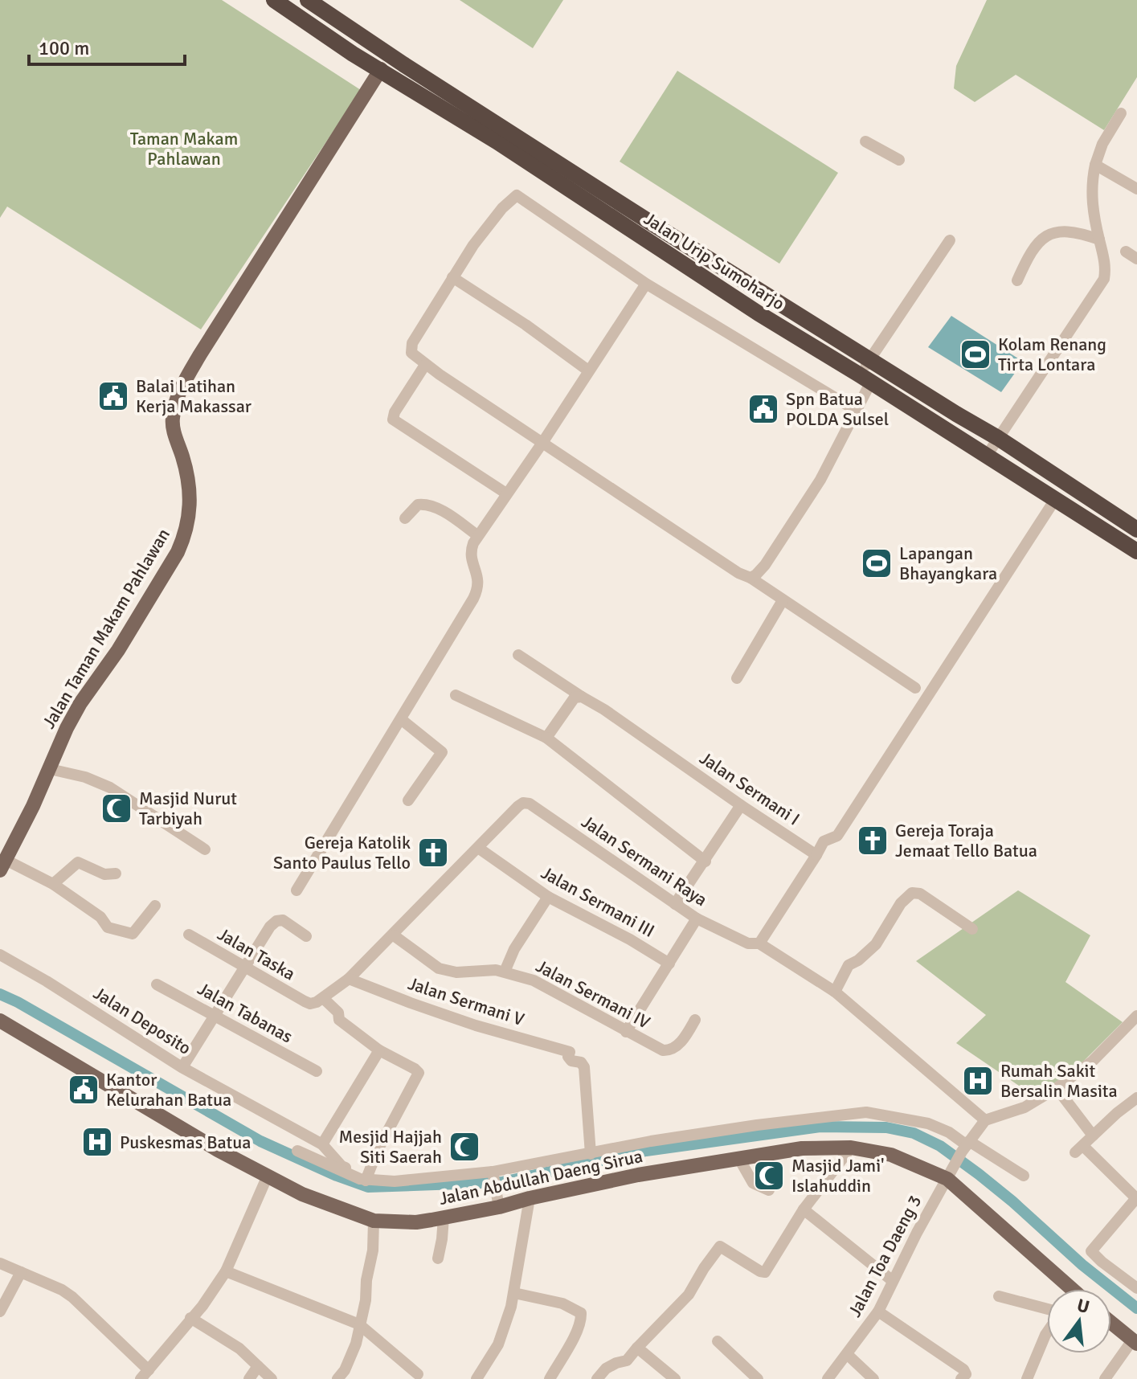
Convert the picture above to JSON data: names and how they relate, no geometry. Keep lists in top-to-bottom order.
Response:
{
  "streets": {
    "highway": ["Jalan Urip Sumoharjo"],
    "main road": ["Jalan Taman Makam Pahlawan", "Jalan Abdullah Daeng Sirua"],
    "street": [
      "Jalan Sermani I",
      "Jalan Sermani Raya",
      "Jalan Sermani III",
      "Jalan Taska",
      "Jalan Sermani IV",
      "Jalan Sermani V",
      "Jalan Tabanas",
      "Jalan Deposito",
      "Jalan Toa Daeng 3"
    ]
  },
  "crossings": [
    ["Jalan Urip Sumoharjo", "Jalan Taman Makam Pahlawan"],
    ["Jalan Sermani Raya", "Jalan Sermani III"],
    ["Jalan Sermani Raya", "Jalan Taska"],
    ["Jalan Sermani Raya", "Jalan Sermani IV"],
    ["Jalan Sermani Raya", "Jalan Sermani V"],
    ["Jalan Sermani Raya", "Jalan Toa Daeng 3"],
    ["Jalan Abdullah Daeng Sirua", "Jalan Toa Daeng 3"]
  ],
  "parks": ["Taman Makam Pahlawan"],
  "places": {
    "sports": ["Kolam Renang Tirta Lontara", "Lapangan Bhayangkara"],
    "public building": ["Balai Latihan Kerja Makassar", "Spn Batua POLDA Sulsel", "Kantor Kelurahan Batua"],
    "mosque": ["Masjid Nurut Tarbiyah", "Mesjid Hajjah Siti Saerah", "Masjid Jami' Islahuddin"],
    "church": ["Gereja Toraja Jemaat Tello Batua", "Gereja Katolik Santo Paulus Tello"],
    "hospital": ["Rumah Sakit Bersalin Masita", "Puskesmas Batua"]
  },
  "scale_bar": "100 m",
  "north": "top"
}
